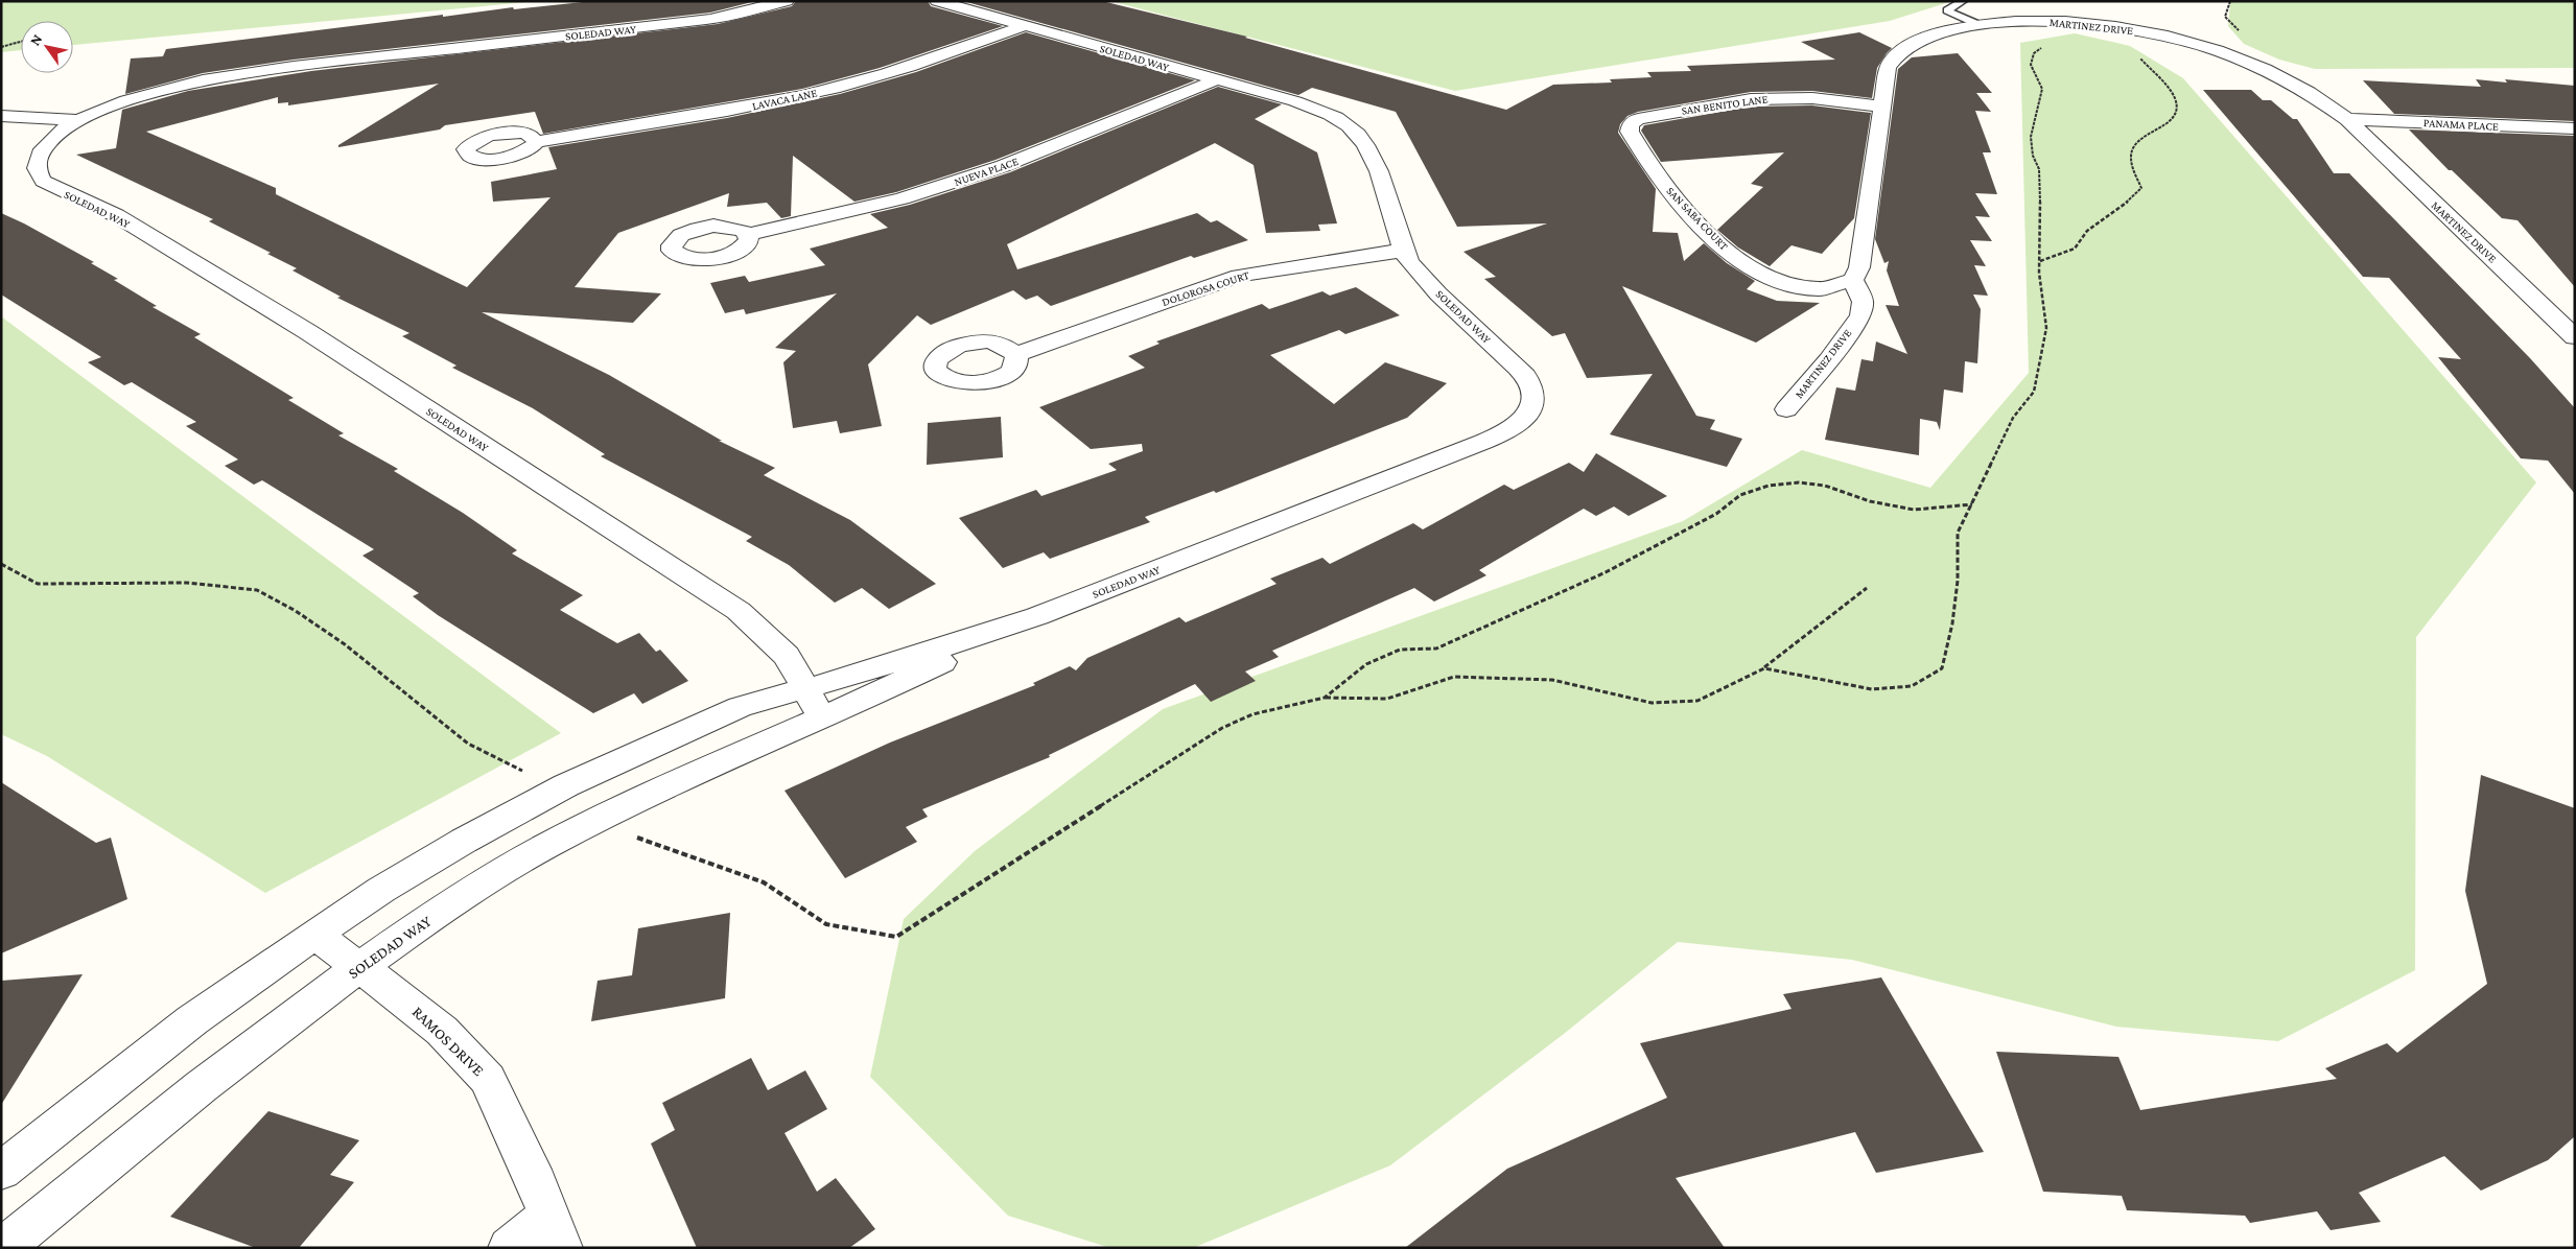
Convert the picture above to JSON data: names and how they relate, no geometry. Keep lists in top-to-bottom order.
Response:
{
  "streets": {
    "street": [
      "MARTINEZ DRIVE",
      "SOLEDAD WAY",
      "LAVACA LANE",
      "SAN BENITO LANE",
      "PANAMA PLACE",
      "NUEVA PLACE",
      "SAN SABA COURT",
      "DOLOROSA COURT",
      "RAMOS DRIVE"
    ]
  },
  "crossings": [
    ["MARTINEZ DRIVE", "SAN BENITO LANE"],
    ["MARTINEZ DRIVE", "PANAMA PLACE"],
    ["MARTINEZ DRIVE", "SAN SABA COURT"],
    ["SOLEDAD WAY", "LAVACA LANE"],
    ["SOLEDAD WAY", "NUEVA PLACE"],
    ["SOLEDAD WAY", "DOLOROSA COURT"],
    ["SOLEDAD WAY", "RAMOS DRIVE"],
    ["SAN BENITO LANE", "SAN SABA COURT"]
  ],
  "north": "top left"
}
